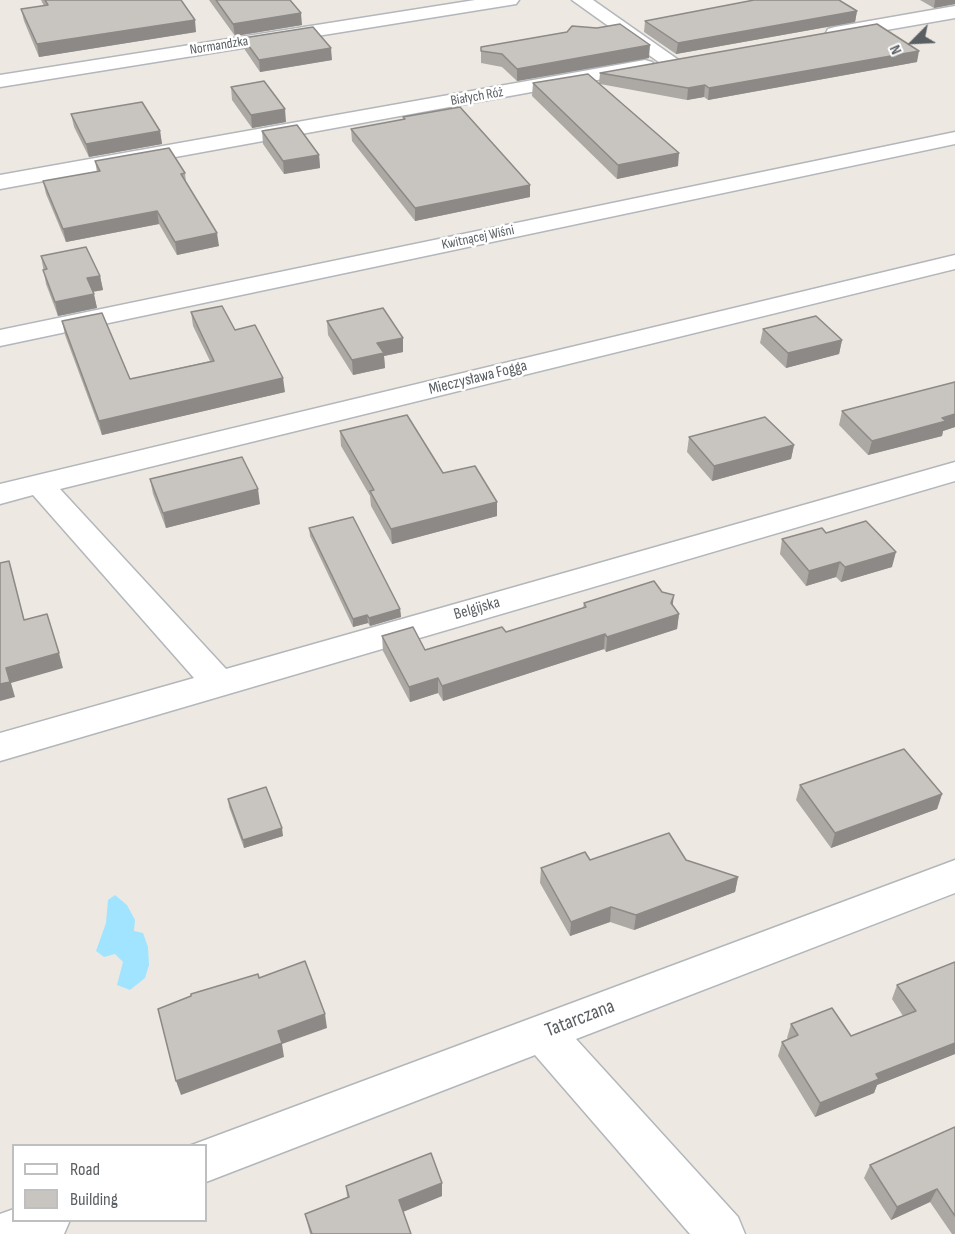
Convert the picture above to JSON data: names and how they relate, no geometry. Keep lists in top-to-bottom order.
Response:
{
  "streets": {
    "street": [
      "Normandzka",
      "Białych Róż",
      "Kwitnącej Wiśni",
      "Mieczysława Fogga",
      "Belgijska",
      "Tatarczana"
    ]
  },
  "legend": ["Road", "Building"],
  "north": "bottom left"
}
